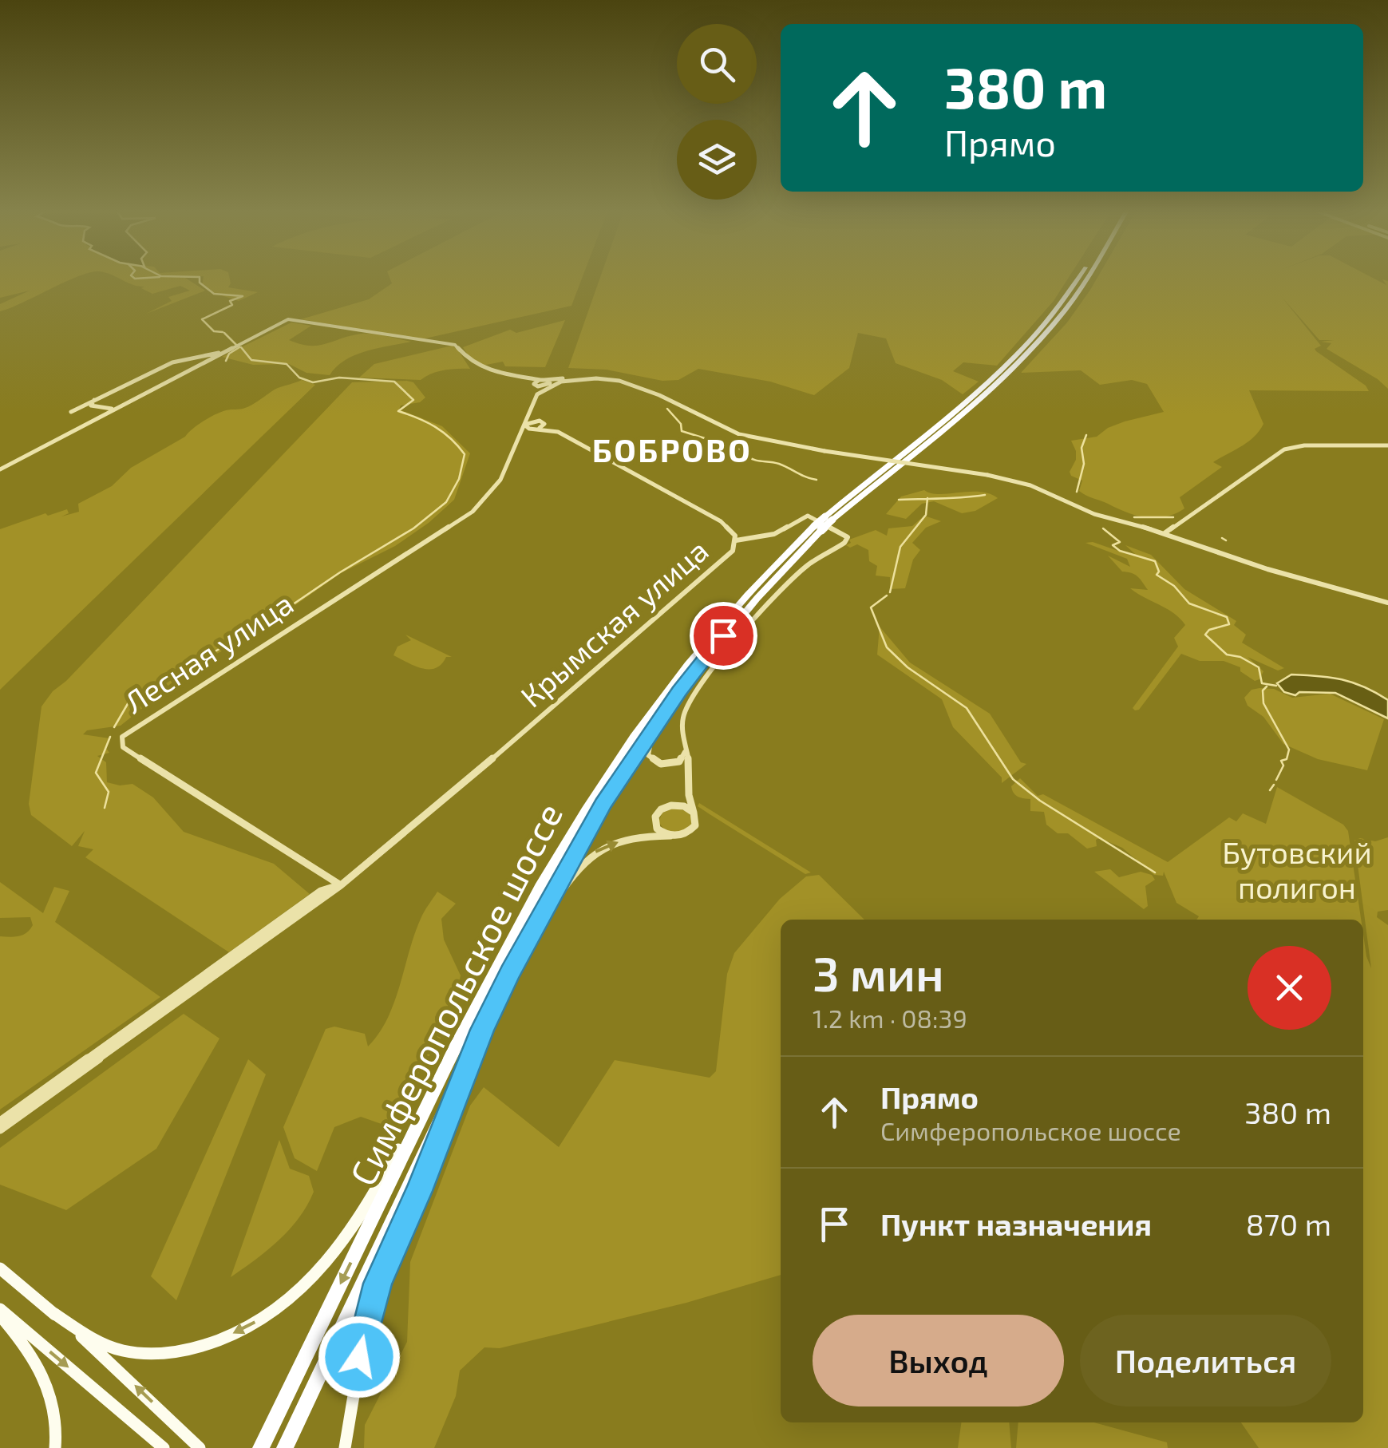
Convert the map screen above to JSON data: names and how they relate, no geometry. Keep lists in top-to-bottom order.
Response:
{
  "streets": {
    "highway": ["Симферопольское шоссе"],
    "street": ["Крымская улица", "Лесная улица"]
  },
  "crossings": [
    ["Крымская улица", "Лесная улица"]
  ],
  "districts": ["БОБРОВО"],
  "parks": ["Бутовский полигон"],
  "page": {
    "turn": ["380 m", "Прямо"],
    "heading": ["3 мин", "1.2 km · 08:39"],
    "list": [
      {
        "name": "Прямо",
        "note": "Симферопольское шоссе",
        "value": "380 m"
      },
      {
        "name": "Пункт назначения",
        "value": "870 m"
      }
    ],
    "buttons": ["Выход", "Поделиться"]
  }
}
